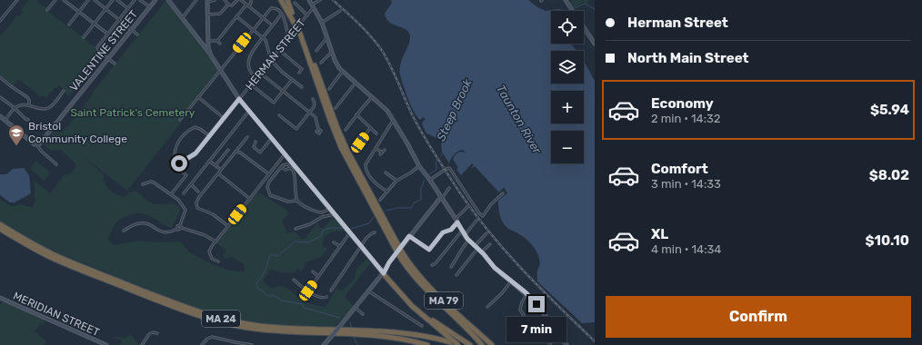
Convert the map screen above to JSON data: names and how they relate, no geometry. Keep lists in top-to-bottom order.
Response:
{
  "streets": {
    "highway": ["MA 79", "MA 24"],
    "main road": ["VALENTINE STREET", "MERIDIAN STREET"],
    "street": ["HERMAN STREET"]
  },
  "water": ["Steep Brook", "Taunton River"],
  "parks": ["Saint Patrick's Cemetery"],
  "places": {
    "school or university": ["Bristol Community College"]
  },
  "page": {
    "banner": ["Herman Street", "North Main Street"],
    "map_buttons": ["+", "−"],
    "list": [
      {
        "name": "Economy",
        "note": "2 min · 14:32",
        "value": "$5.94"
      },
      {
        "name": "Comfort",
        "note": "3 min · 14:33",
        "value": "$8.02"
      },
      {
        "name": "XL",
        "note": "4 min · 14:34",
        "value": "$10.10"
      }
    ],
    "buttons": "Confirm",
    "bubble": "7 min"
  }
}
